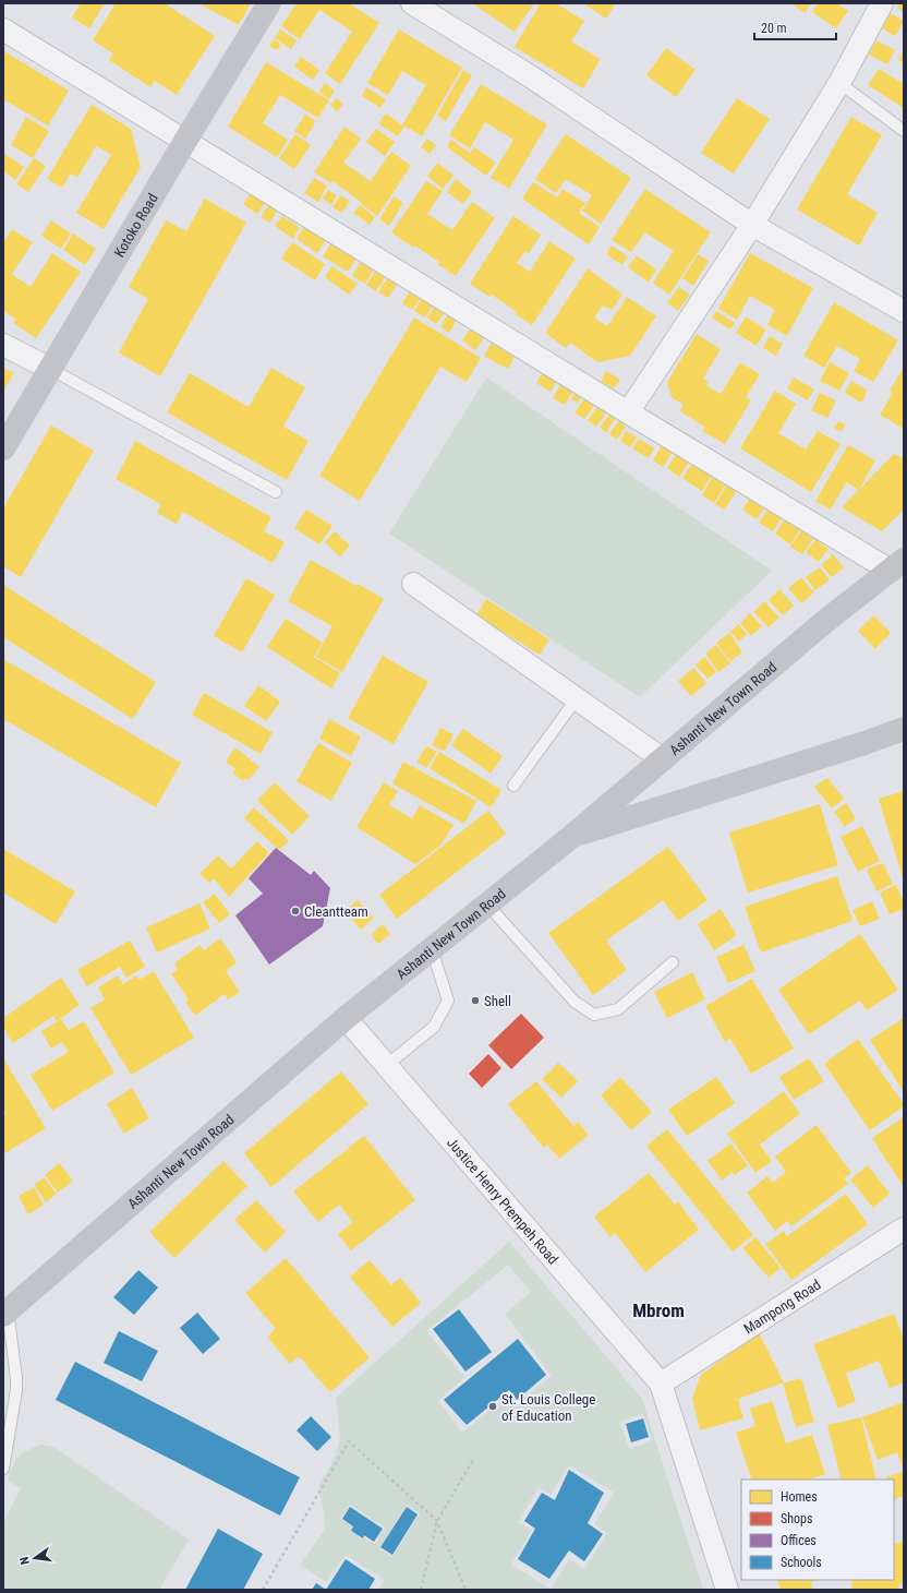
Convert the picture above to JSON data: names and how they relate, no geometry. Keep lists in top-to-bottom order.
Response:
{
  "streets": {
    "street": [
      "Kotoko Road",
      "Ashanti New Town Road",
      "Justice Henry Prempeh Road",
      "Mampong Road"
    ]
  },
  "crossings": [
    ["Ashanti New Town Road", "Justice Henry Prempeh Road"],
    ["Justice Henry Prempeh Road", "Mampong Road"]
  ],
  "districts": ["Mbrom"],
  "places": ["Cleantteam", "Shell", "St. Louis College of Education"],
  "legend": [
    "Homes",
    "Shops",
    "Offices",
    "Schools"
  ],
  "scale_bar": "20 m",
  "north": "left"
}
